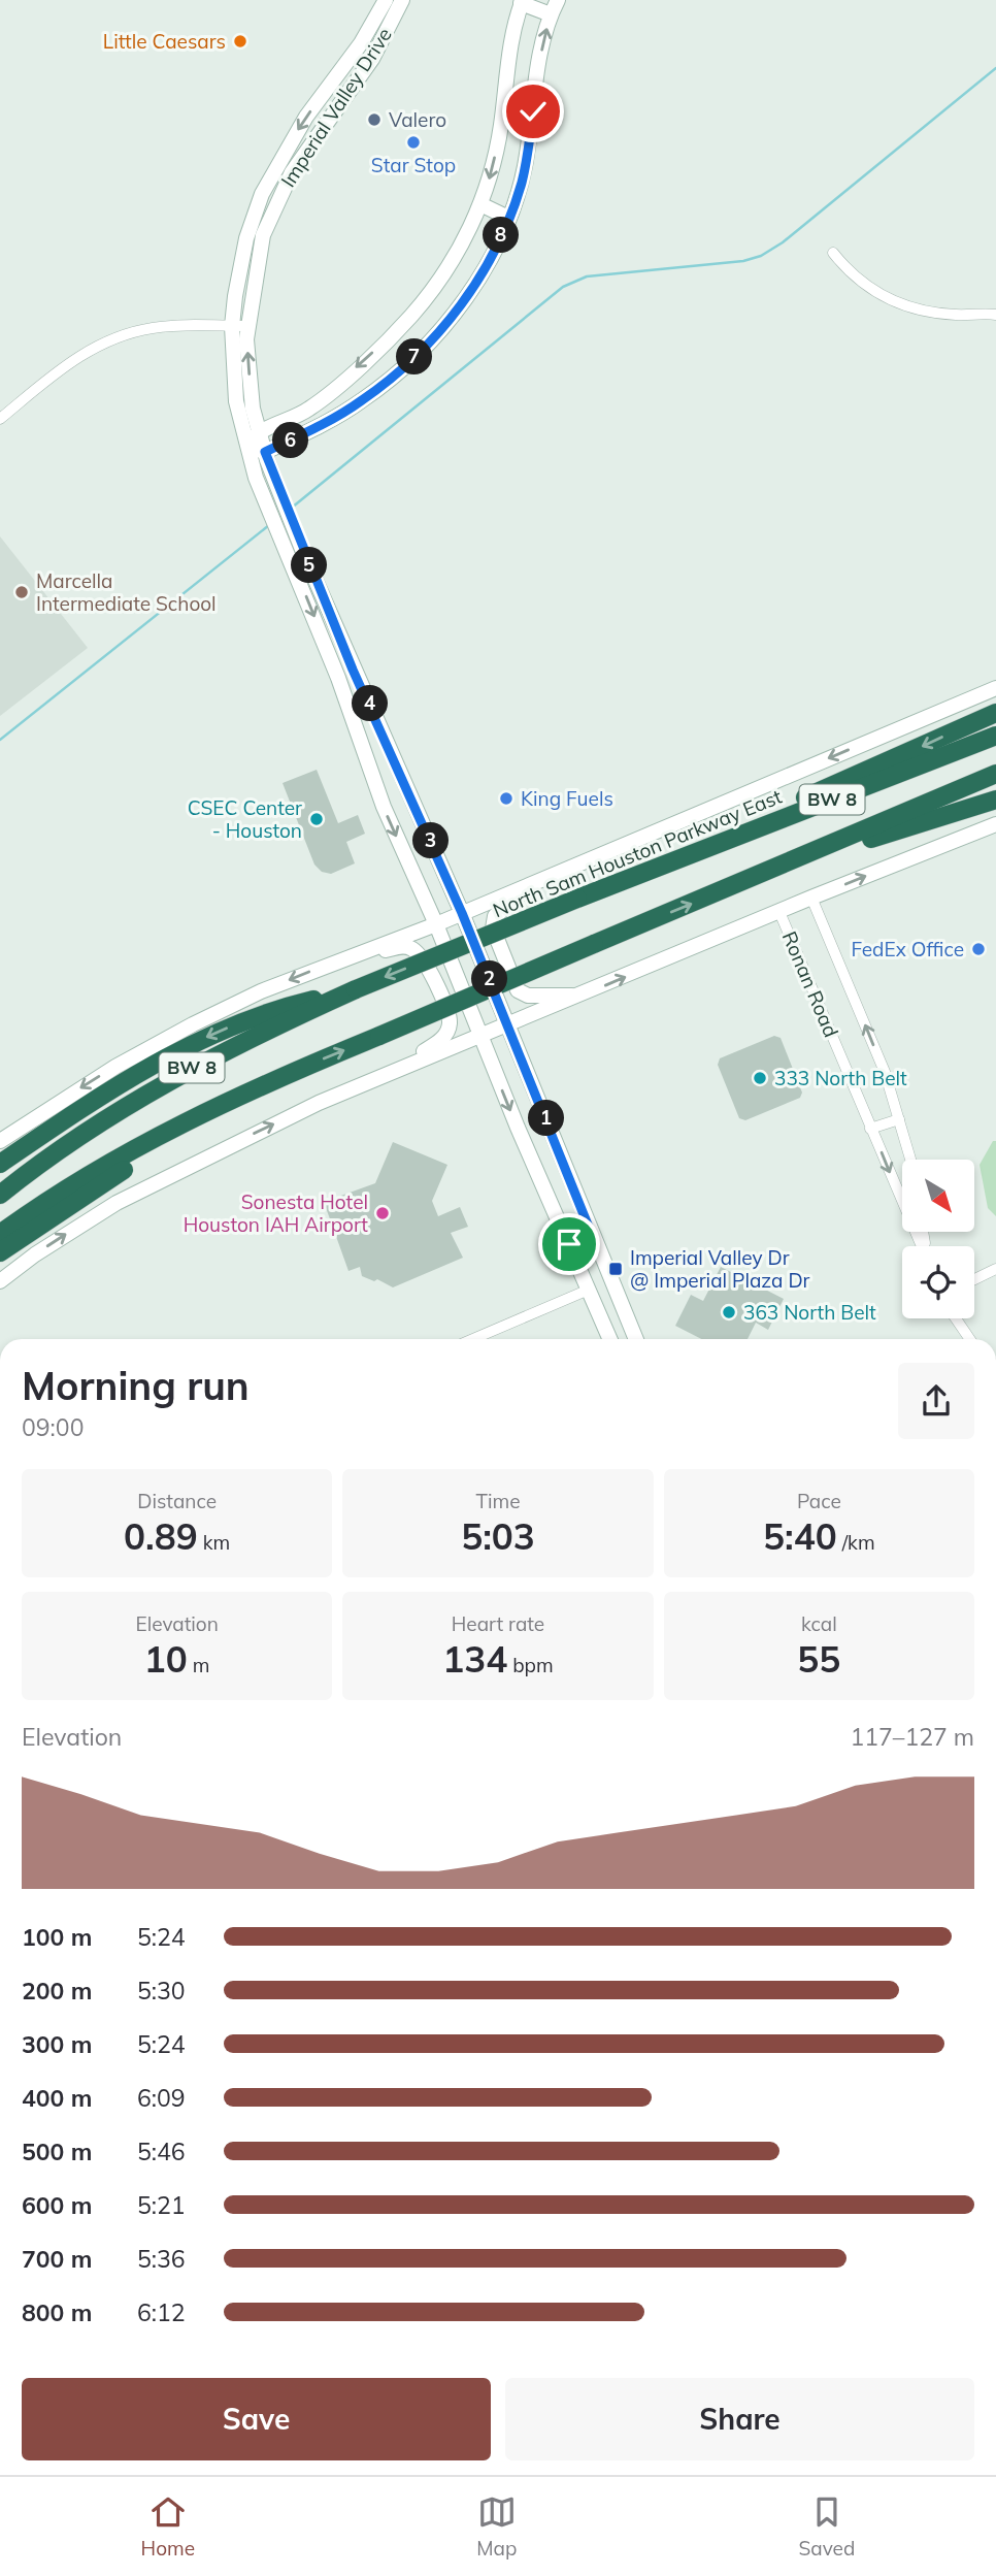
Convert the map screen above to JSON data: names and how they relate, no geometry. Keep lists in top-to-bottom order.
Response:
{
  "streets": {
    "highway": ["BW 8", "North Sam Houston Parkway East"],
    "main road": ["Imperial Valley Drive"],
    "street": ["Ronan Road"]
  },
  "crossings": [
    ["Imperial Valley Drive", "North Sam Houston Parkway East"]
  ],
  "places": {
    "other": [
      "Little Caesars",
      "Valero",
      "Star Stop",
      "Marcella Intermediate School",
      "King Fuels",
      "CSEC Center - Houston",
      "FedEx Office",
      "333 North Belt",
      "Sonesta Hotel Houston IAH Airport",
      "363 North Belt"
    ],
    "transit": ["Imperial Valley Dr @ Imperial Plaza Dr"]
  },
  "north": "bottom right",
  "page": {
    "pins": [
      "8",
      "7",
      "6",
      "5",
      "4",
      "3",
      "2",
      "1"
    ],
    "heading": ["Morning run", "09:00"],
    "stats": [
      ["Distance", "0.89 km"],
      ["Time", "5:03"],
      ["Pace", "5:40 /km"],
      ["Elevation", "10 m"],
      ["Heart rate", "134 bpm"],
      ["kcal", "55"]
    ],
    "chart": ["Elevation", "117–127 m"],
    "list": [
      {
        "name": "100 m",
        "note": "5:24"
      },
      {
        "name": "200 m",
        "note": "5:30"
      },
      {
        "name": "300 m",
        "note": "5:24"
      },
      {
        "name": "400 m",
        "note": "6:09"
      },
      {
        "name": "500 m",
        "note": "5:46"
      },
      {
        "name": "600 m",
        "note": "5:21"
      },
      {
        "name": "700 m",
        "note": "5:36"
      },
      {
        "name": "800 m",
        "note": "6:12"
      }
    ],
    "buttons": ["Save", "Share"],
    "tabs": ["Home", "Map", "Saved"]
  }
}
